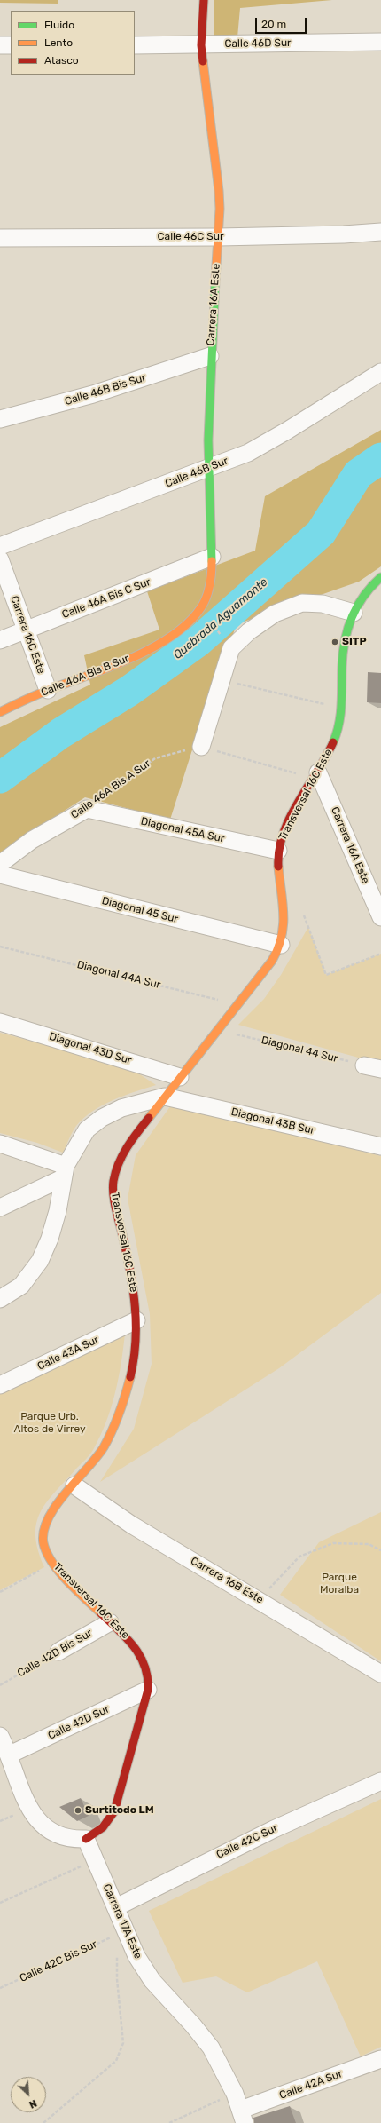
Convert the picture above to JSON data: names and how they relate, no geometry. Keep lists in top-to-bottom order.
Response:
{
  "streets": {
    "street": [
      "Calle 46D Sur",
      "Calle 46C Sur",
      "Carrera 16A Este",
      "Calle 46B Bis Sur",
      "Calle 46B Sur",
      "Calle 46A Bis C Sur",
      "Carrera 16C Este",
      "Calle 46A Bis B Sur",
      "Calle 46A Bis A Sur",
      "Transversal 16C Este",
      "Diagonal 45A Sur",
      "Diagonal 45 Sur",
      "Diagonal 43D Sur",
      "Diagonal 43B Sur",
      "Calle 43A Sur",
      "Carrera 16B Este",
      "Calle 42D Bis Sur",
      "Calle 42D Sur",
      "Calle 42C Sur",
      "Carrera 17A Este",
      "Calle 42A Sur"
    ],
    "path": ["Diagonal 44A Sur", "Diagonal 44 Sur", "Calle 42C Bis Sur"]
  },
  "crossings": [
    ["Calle 46D Sur", "Carrera 16A Este"],
    ["Calle 46C Sur", "Carrera 16A Este"],
    ["Carrera 16A Este", "Calle 46B Bis Sur"],
    ["Carrera 16A Este", "Calle 46B Sur"],
    ["Carrera 16A Este", "Calle 46A Bis C Sur"],
    ["Carrera 16A Este", "Calle 46A Bis B Sur"],
    ["Carrera 16A Este", "Transversal 16C Este"],
    ["Calle 46A Bis C Sur", "Carrera 16C Este"],
    ["Carrera 16C Este", "Calle 46A Bis B Sur"],
    ["Calle 46A Bis A Sur", "Diagonal 45A Sur"],
    ["Transversal 16C Este", "Diagonal 45A Sur"],
    ["Transversal 16C Este", "Diagonal 45 Sur"],
    ["Transversal 16C Este", "Diagonal 44A Sur"],
    ["Transversal 16C Este", "Diagonal 43D Sur"],
    ["Transversal 16C Este", "Diagonal 44 Sur"],
    ["Transversal 16C Este", "Diagonal 43B Sur"],
    ["Transversal 16C Este", "Calle 43A Sur"],
    ["Transversal 16C Este", "Carrera 16B Este"],
    ["Transversal 16C Este", "Calle 42D Bis Sur"],
    ["Transversal 16C Este", "Calle 42D Sur"],
    ["Transversal 16C Este", "Carrera 17A Este"],
    ["Calle 42C Sur", "Carrera 17A Este"],
    ["Carrera 17A Este", "Calle 42A Sur"]
  ],
  "water": ["Quebrada Aguamonte"],
  "parks": ["Parque Urb. Altos de Virrey", "Parque Moralba"],
  "places": ["SITP", "Surtitodo LM"],
  "legend": ["Fluido", "Lento", "Atasco"],
  "scale_bar": "20 m",
  "north": "bottom right"
}
